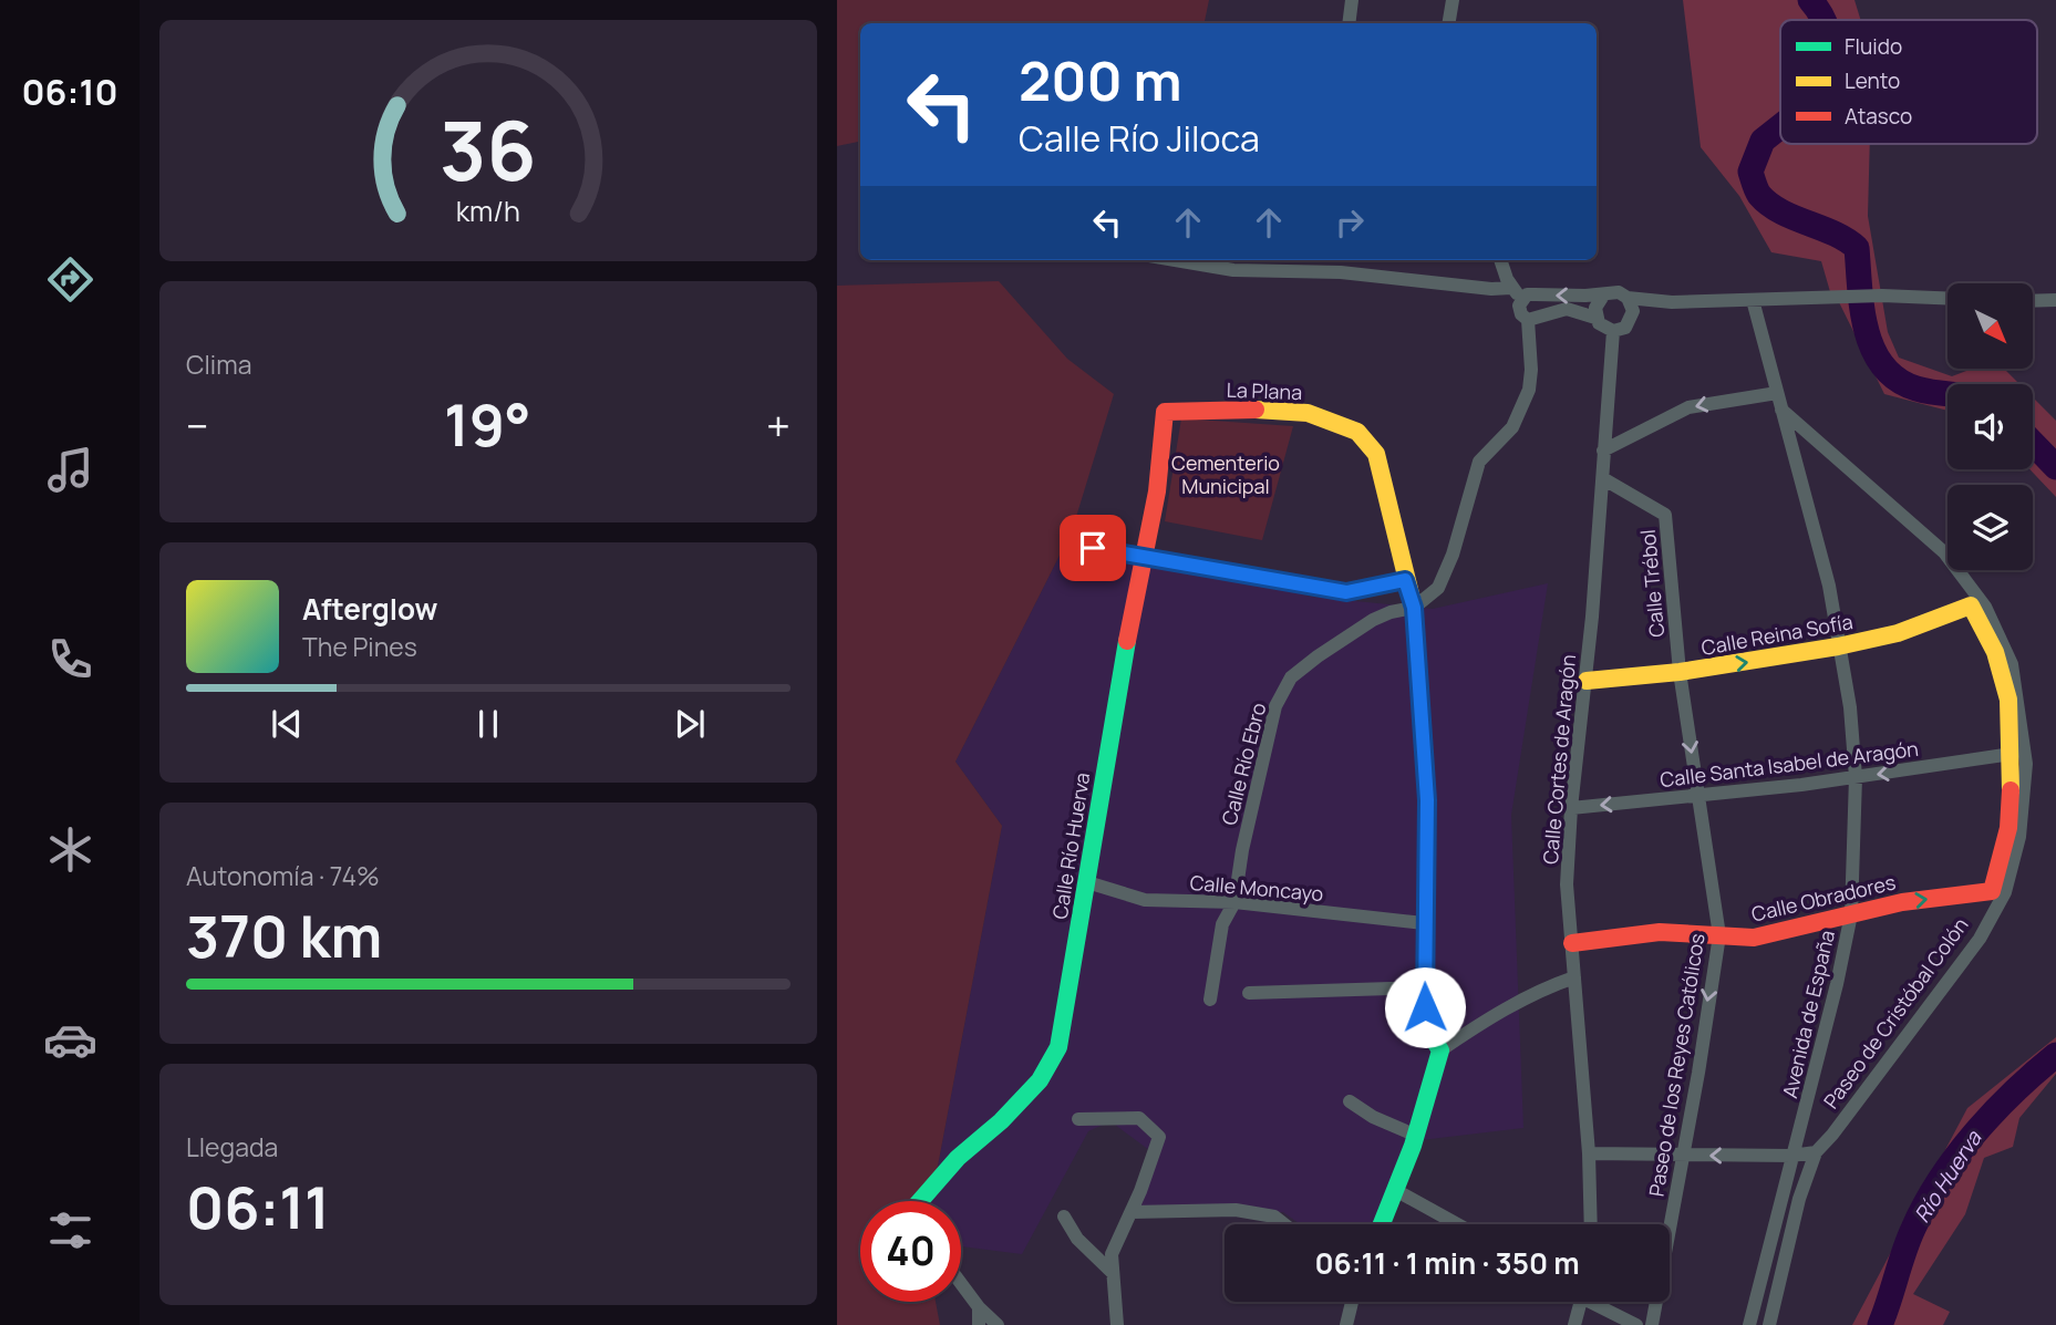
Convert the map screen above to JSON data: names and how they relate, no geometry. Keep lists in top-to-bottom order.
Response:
{
  "streets": {
    "street": [
      "La Plana",
      "Calle Trébol",
      "Calle Reina Sofía",
      "Calle Cortes de Aragón",
      "Calle Río Ebro",
      "Calle Santa Isabel de Aragón",
      "Calle Río Huerva",
      "Calle Moncayo",
      "Calle Obradores",
      "Paseo de Cristóbal Colón",
      "Avenida de España",
      "Paseo de los Reyes Católicos"
    ]
  },
  "crossings": [
    ["La Plana", "Calle Río Ebro"],
    ["La Plana", "Calle Río Huerva"],
    ["La Plana", "Calle Moncayo"],
    ["Calle Trébol", "Calle Reina Sofía"],
    ["Calle Trébol", "Calle Cortes de Aragón"],
    ["Calle Trébol", "Paseo de los Reyes Católicos"],
    ["Calle Reina Sofía", "Calle Cortes de Aragón"],
    ["Calle Reina Sofía", "Calle Santa Isabel de Aragón"],
    ["Calle Reina Sofía", "Calle Obradores"],
    ["Calle Reina Sofía", "Avenida de España"],
    ["Calle Reina Sofía", "Paseo de los Reyes Católicos"],
    ["Calle Cortes de Aragón", "Calle Santa Isabel de Aragón"],
    ["Calle Cortes de Aragón", "Calle Obradores"],
    ["Calle Río Ebro", "Calle Moncayo"],
    ["Calle Santa Isabel de Aragón", "Calle Obradores"],
    ["Calle Santa Isabel de Aragón", "Avenida de España"],
    ["Calle Santa Isabel de Aragón", "Paseo de los Reyes Católicos"],
    ["Calle Río Huerva", "Calle Moncayo"],
    ["Calle Obradores", "Avenida de España"],
    ["Calle Obradores", "Paseo de los Reyes Católicos"],
    ["Paseo de Cristóbal Colón", "Avenida de España"]
  ],
  "one_way": ["Calle Santa Isabel de Aragón", "Calle Obradores", "Paseo de los Reyes Católicos"],
  "water": ["Río Huerva"],
  "parks": ["Cementerio Municipal"],
  "legend": ["Fluido", "Lento", "Atasco"],
  "north": "bottom right",
  "page": {
    "tabs": "06:10",
    "turn": ["200 m", "Calle Río Jiloca"],
    "tile": [
      "Clima",
      ["Autonomía · 74%", "370 km"],
      ["Llegada", "06:11"]
    ],
    "heat": ["−", "19°", "+"],
    "song": ["Afterglow", "The Pines"],
    "limit": "40",
    "trip": "06:11 · 1 min · 350 m",
    "gauge": ["36", "km/h"]
  }
}
